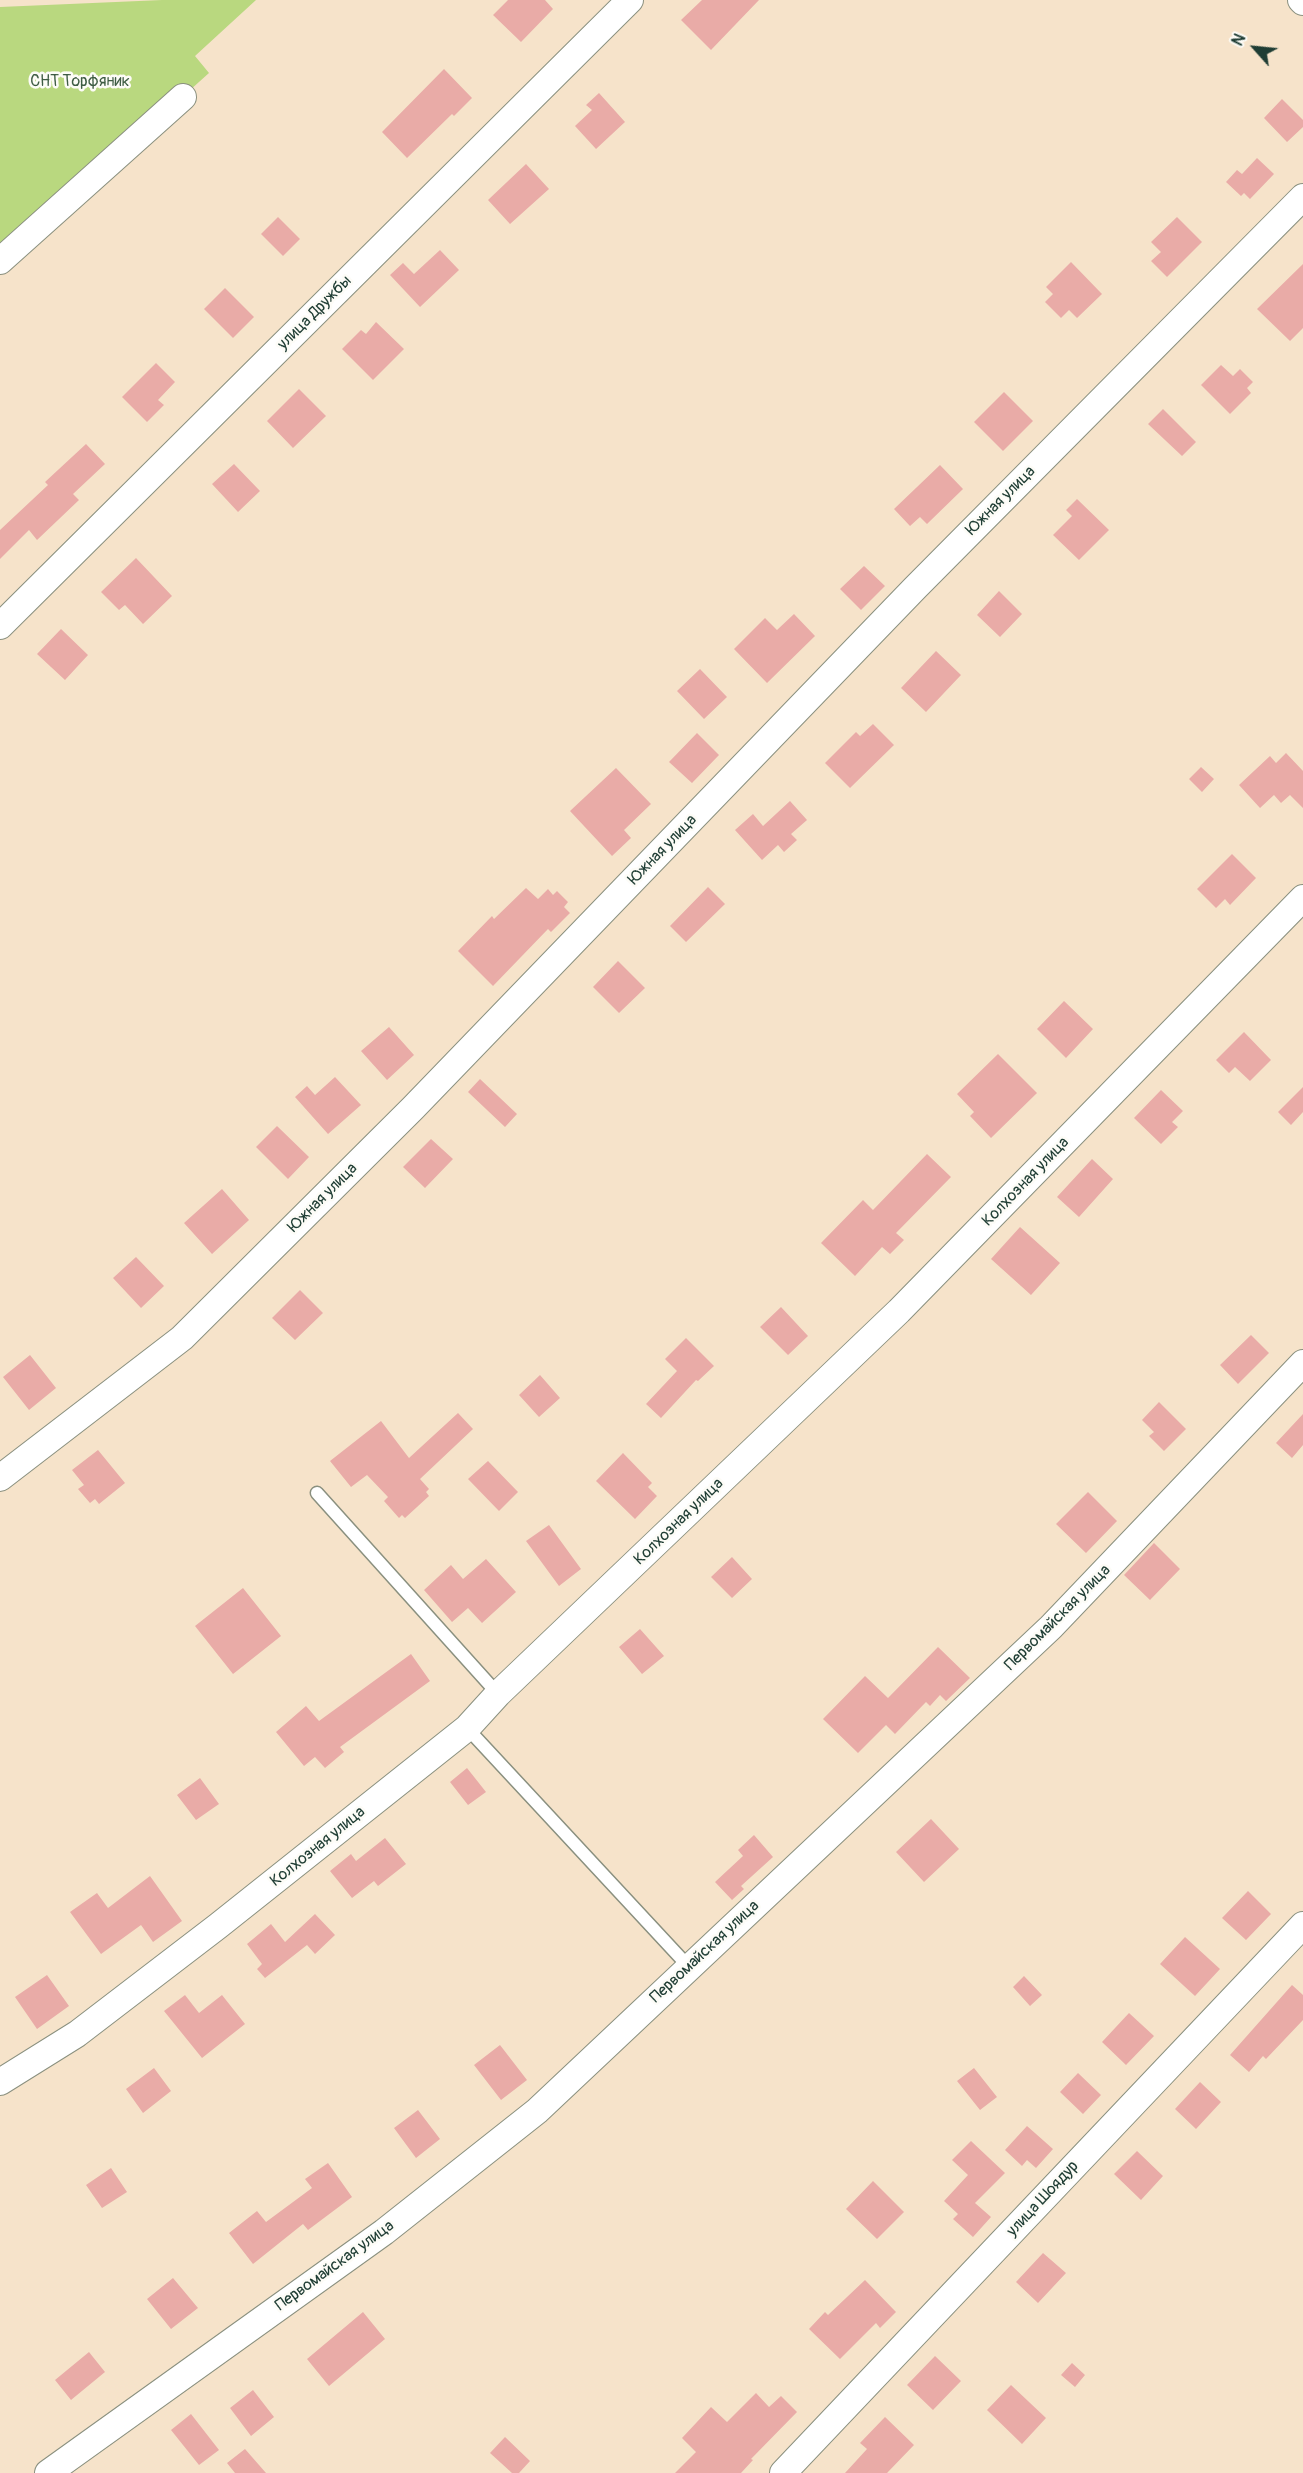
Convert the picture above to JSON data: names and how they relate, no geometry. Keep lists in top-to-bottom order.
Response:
{
  "streets": {
    "street": [
      "улица Дружбы",
      "Южная улица",
      "Колхозная улица",
      "Первомайская улица",
      "улица Шоядур"
    ]
  },
  "parks": ["СНТ Торфяник"],
  "north": "top left"
}
